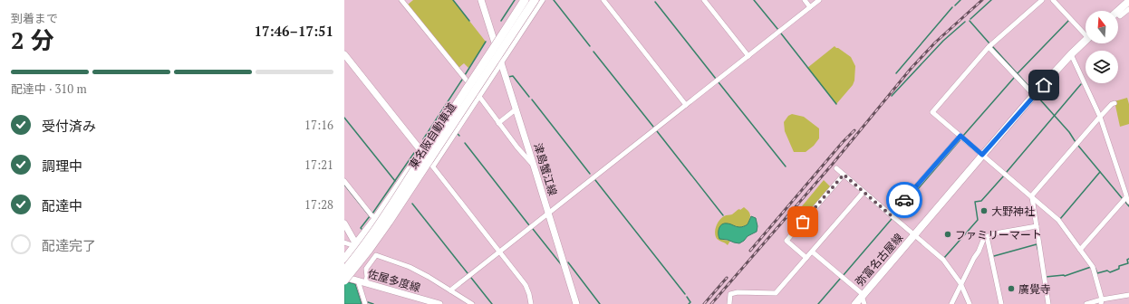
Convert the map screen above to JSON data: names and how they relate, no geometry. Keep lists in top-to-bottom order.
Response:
{
  "streets": {
    "highway": ["東名阪自動車道"],
    "main road": ["津島蟹江線", "弥富名古屋線", "佐屋多度線"]
  },
  "places": ["大野神社", "ファミリーマート", "廣覺寺"],
  "north": "top",
  "page": {
    "heading": ["2 分", "到着まで", "17:46–17:51"],
    "bar": "配達中 · 310 m",
    "list": [
      ["受付済み", "17:16"],
      ["調理中", "17:21"],
      ["配達中", "17:28"],
      "配達完了"
    ]
  }
}
